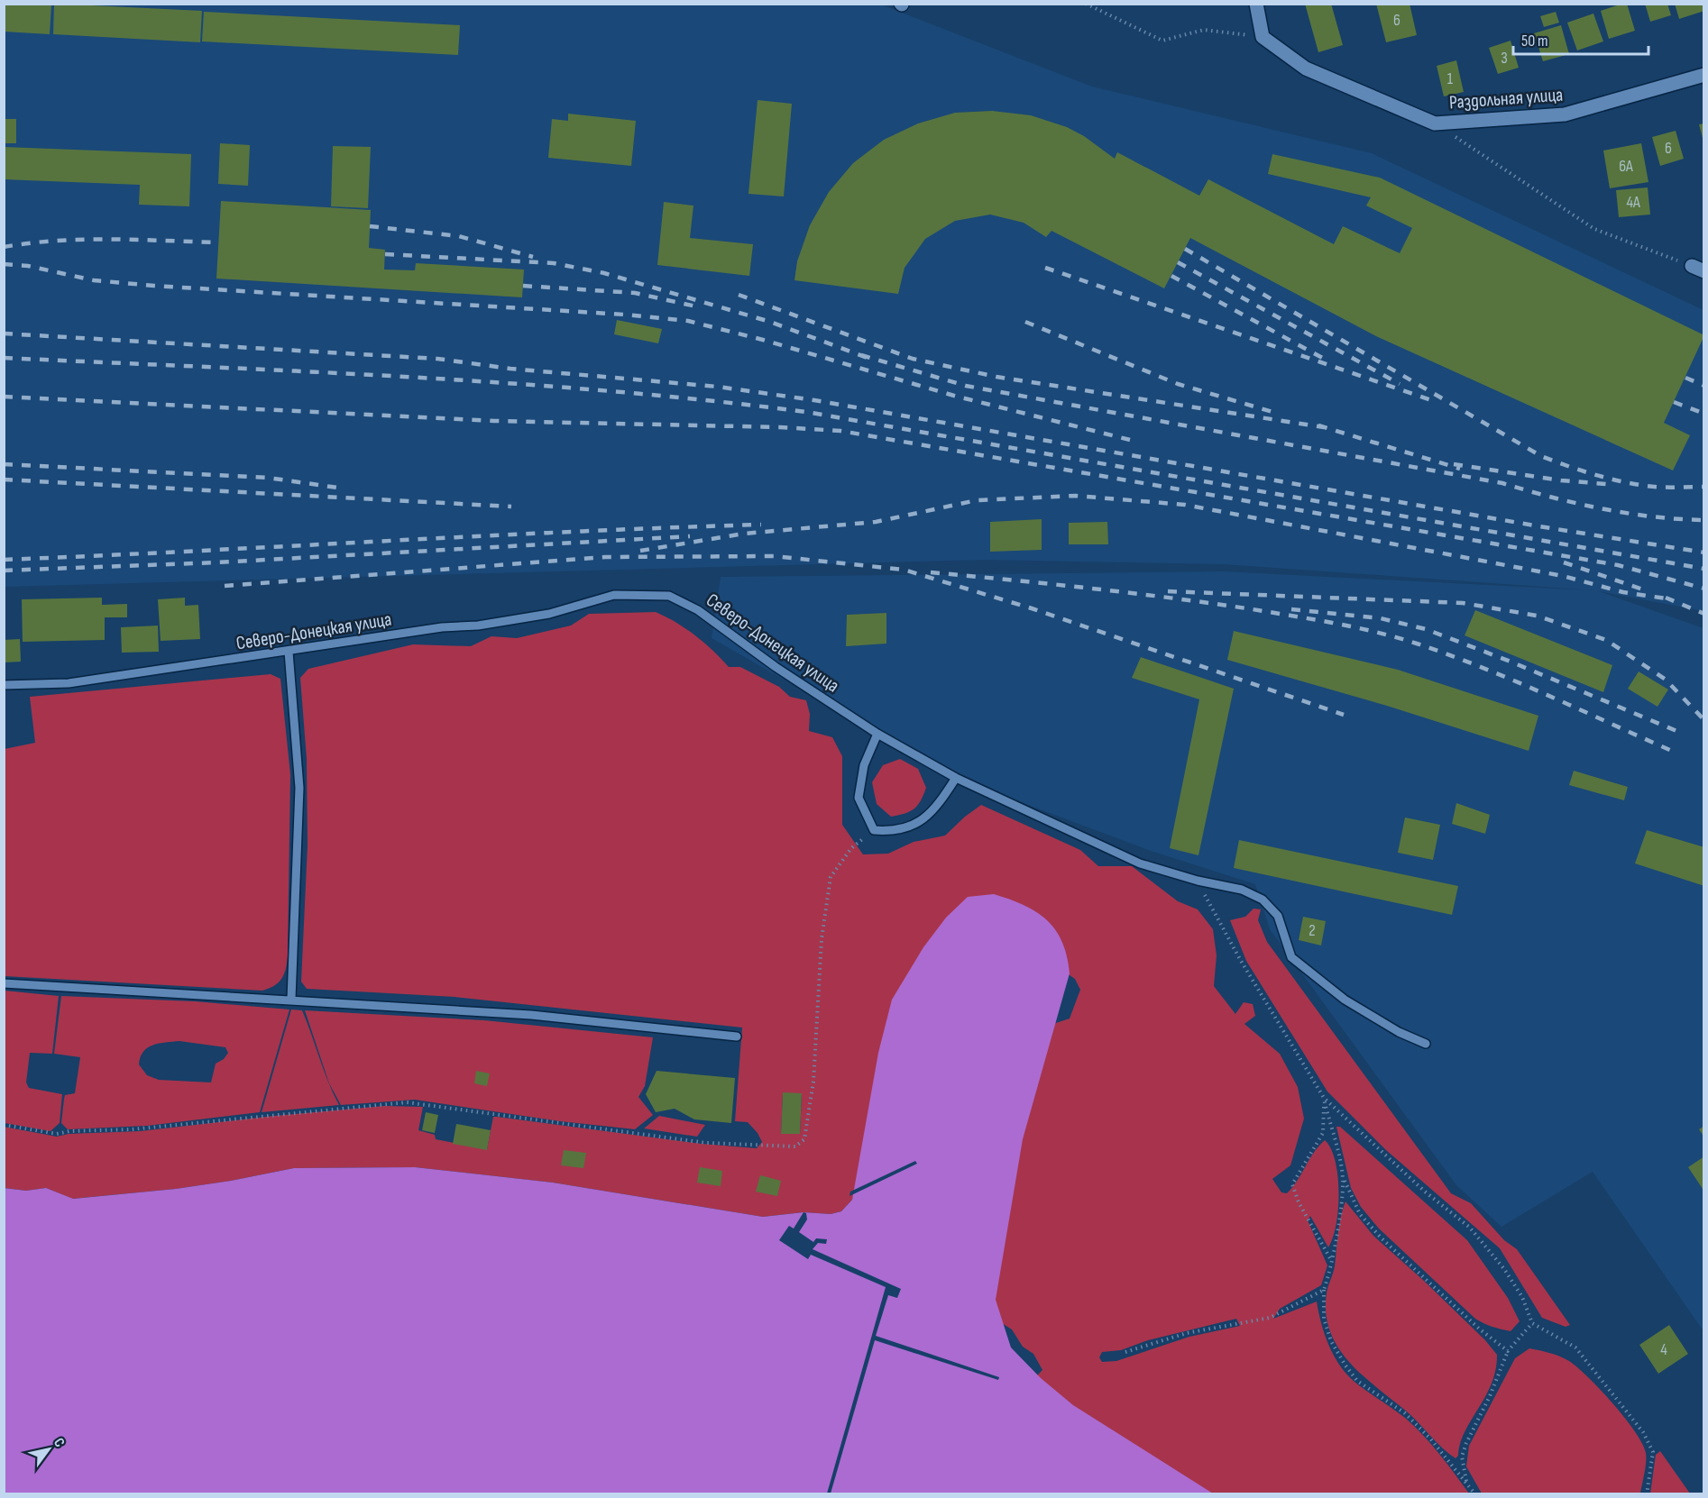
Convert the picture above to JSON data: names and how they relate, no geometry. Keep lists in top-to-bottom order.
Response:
{
  "streets": {
    "street": ["Раздольная улица"],
    "lane": ["Северо-Донецкая улица"]
  },
  "house_numbers": [
    "6",
    "3",
    "1",
    "6",
    "6А",
    "4А",
    "2",
    "4"
  ],
  "scale_bar": "50 m",
  "north": "top right"
}
